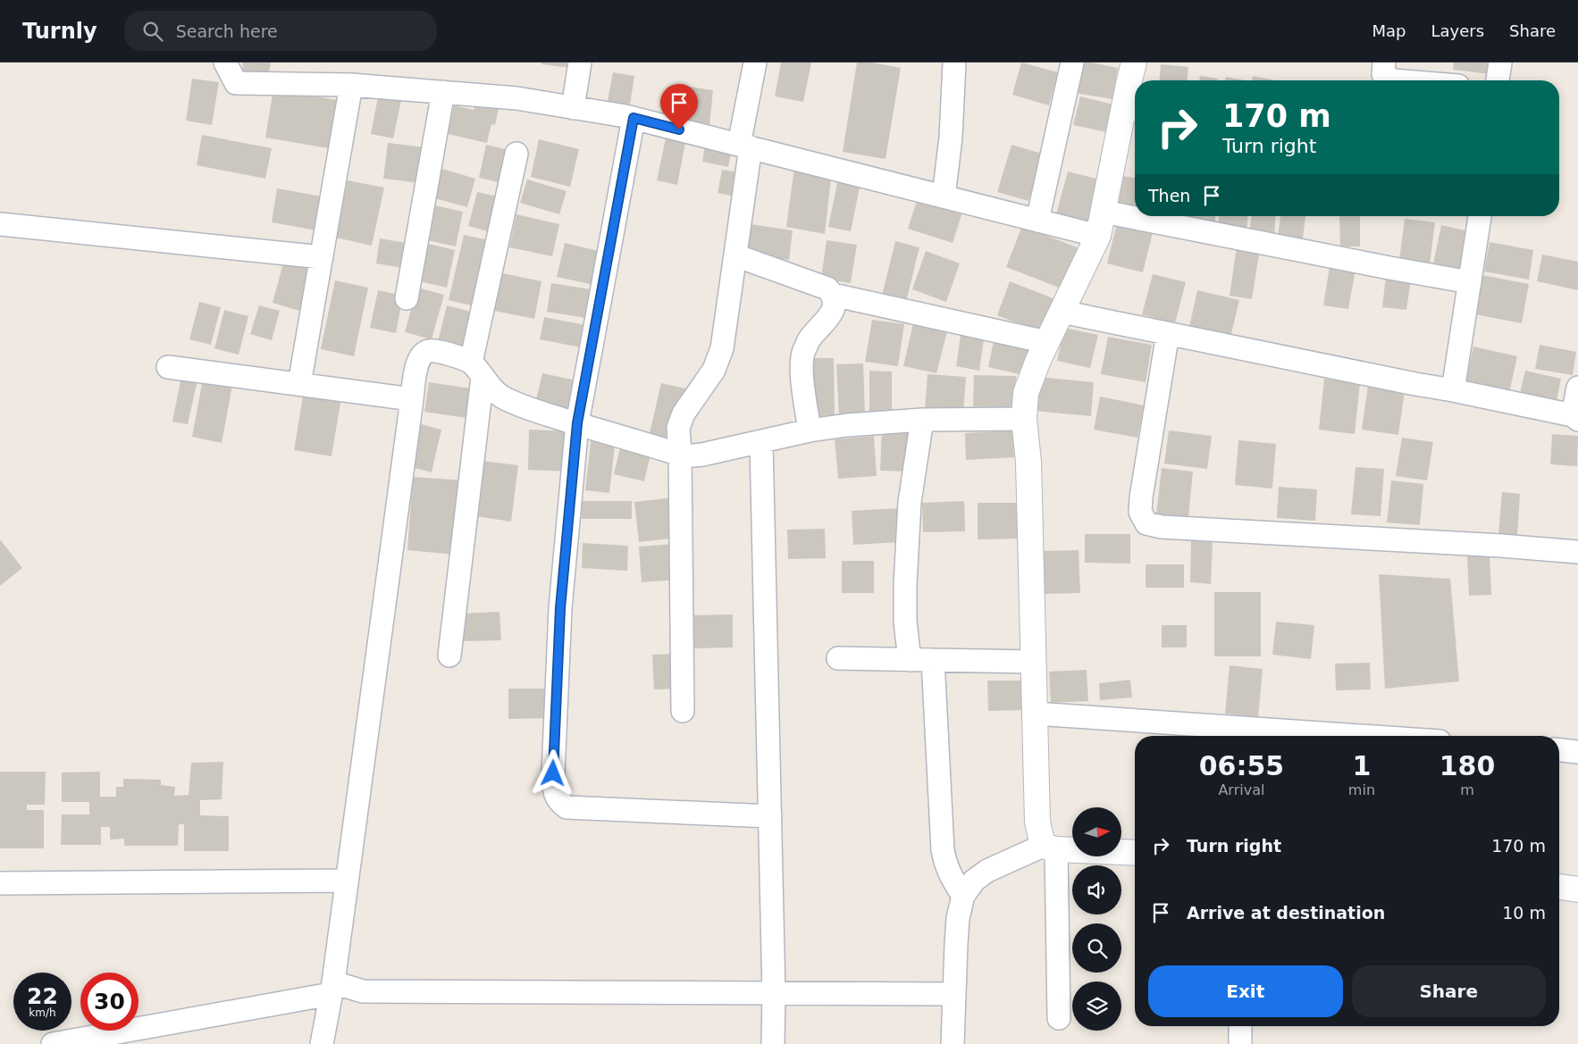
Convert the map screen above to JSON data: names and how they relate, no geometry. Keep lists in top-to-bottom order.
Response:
{
  "north": "right",
  "page": {
    "header": "Turnly",
    "search": "Search here",
    "nav": ["Map", "Layers", "Share"],
    "turn": ["170 m", "Turn right"],
    "then": "Then",
    "eta": [
      "06:55",
      "Arrival",
      "1",
      "min",
      "180",
      "m"
    ],
    "list": [
      {
        "name": "Turn right",
        "value": "170 m"
      },
      {
        "name": "Arrive at destination",
        "value": "10 m"
      }
    ],
    "buttons": ["Exit", "Share"],
    "speed": "22 km/h",
    "limit": "30"
  }
}
